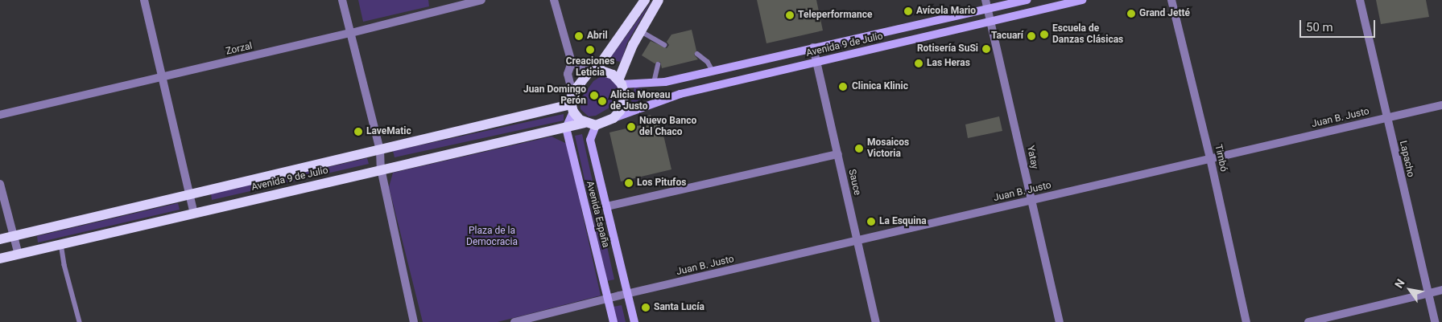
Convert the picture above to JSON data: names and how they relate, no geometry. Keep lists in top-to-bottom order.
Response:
{
  "streets": {
    "main road": ["Avenida 9 de Julio", "Avenida España"],
    "street": [
      "Zorzal",
      "Juan B. Justo",
      "Yatay",
      "Timbó",
      "Lapacho",
      "Sauce"
    ]
  },
  "crossings": [
    ["Avenida 9 de Julio", "Yatay"],
    ["Avenida 9 de Julio", "Sauce"],
    ["Avenida 9 de Julio", "Avenida España"],
    ["Juan B. Justo", "Yatay"],
    ["Juan B. Justo", "Timbó"],
    ["Juan B. Justo", "Lapacho"],
    ["Juan B. Justo", "Sauce"],
    ["Juan B. Justo", "Avenida España"]
  ],
  "parks": ["Plaza de la Democracia"],
  "places": [
    "Avícola Mario",
    "Grand Jetté",
    "Teleperformance",
    "Escuela de Danzas Clásicas",
    "Abril",
    "Tacuarí",
    "Rotisería SuSi",
    "Creaciones Leticia",
    "Las Heras",
    "Clinica Klinic",
    "Juan Domingo Perón",
    "Alicia Moreau de Justo",
    "Nuevo Banco del Chaco",
    "LaveMatic",
    "Mosaicos Victoria",
    "Los Pitufos",
    "La Esquina",
    "Santa Lucía"
  ],
  "scale_bar": "50 m",
  "north": "top left"
}
